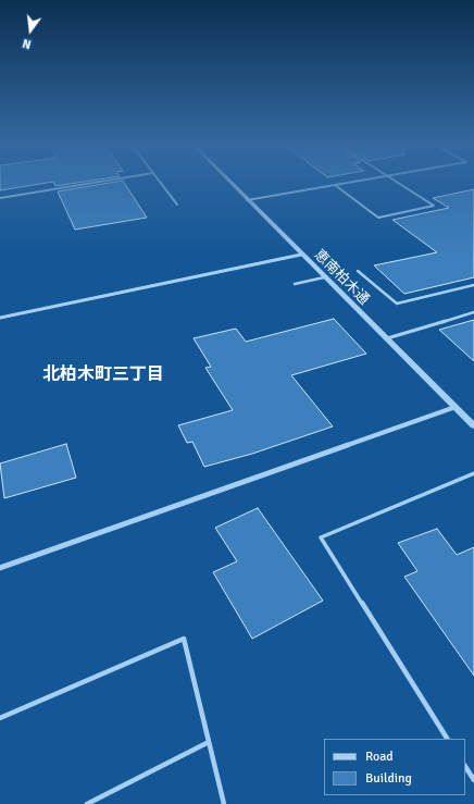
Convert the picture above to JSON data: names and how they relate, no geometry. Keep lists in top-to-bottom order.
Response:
{
  "streets": {
    "street": ["恵南柏木通"]
  },
  "districts": ["北柏木町三丁目"],
  "legend": ["Road", "Building"],
  "north": "bottom"
}
